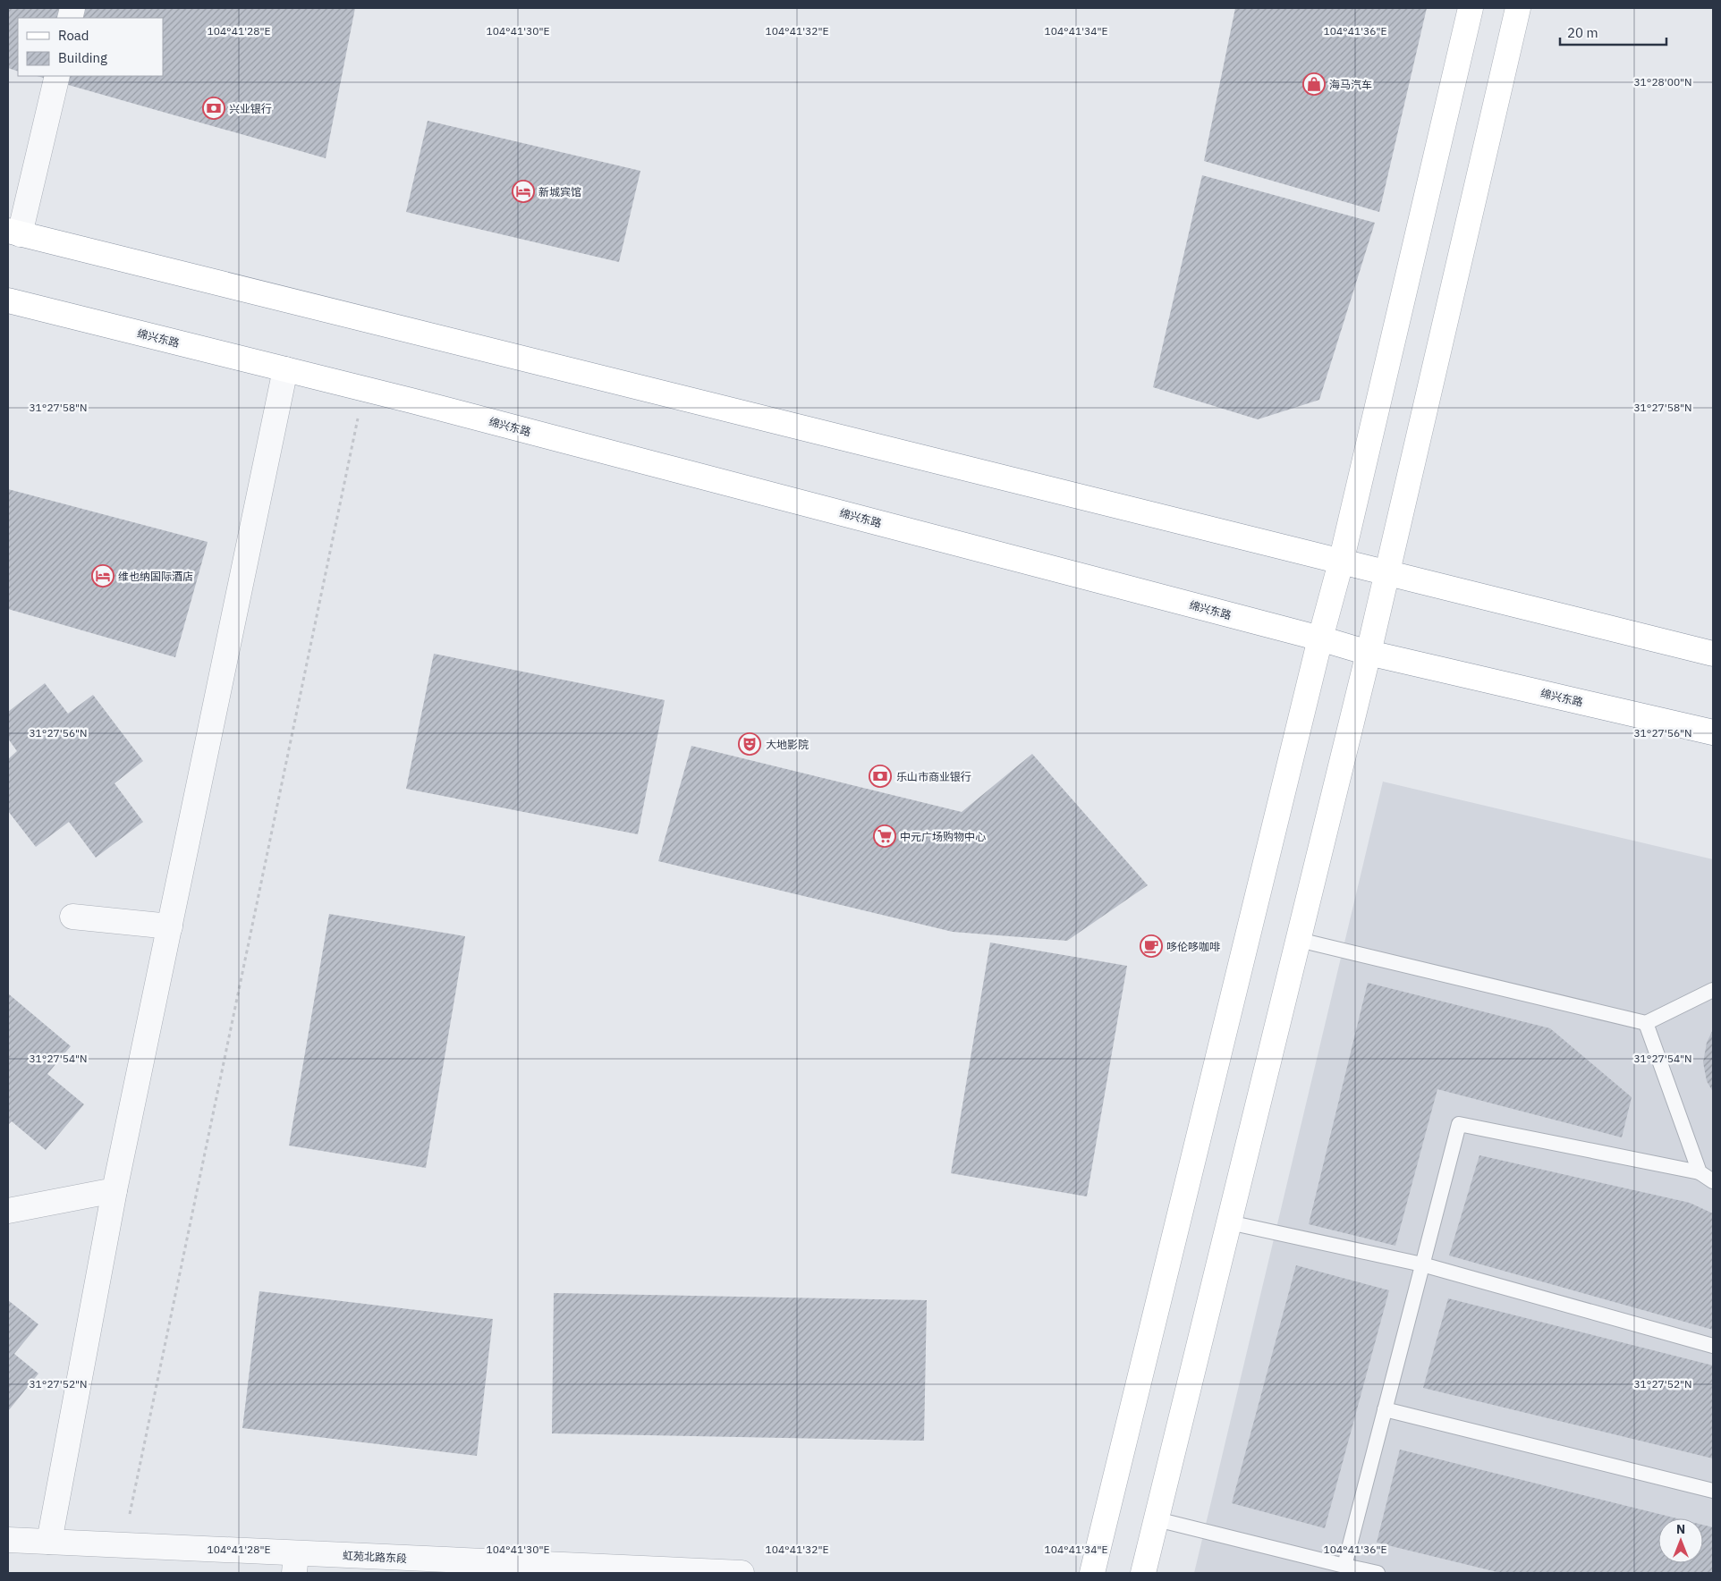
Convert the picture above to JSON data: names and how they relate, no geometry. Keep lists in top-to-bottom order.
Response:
{
  "streets": {
    "main road": ["绵兴东路"],
    "street": ["虹苑北路东段"]
  },
  "places": {
    "shop": ["海马汽车"],
    "bank": ["兴业银行", "乐山市商业银行"],
    "hotel": ["新城宾馆", "维也纳国际酒店"],
    "theatre": ["大地影院"],
    "supermarket": ["中元广场购物中心"],
    "cafe": ["哆伦哆咖啡"]
  },
  "legend": ["Road", "Building"],
  "scale_bar": "20 m",
  "north": "top",
  "coordinates": [
    "104°41'28\"E",
    "104°41'30\"E",
    "104°41'32\"E",
    "104°41'34\"E",
    "104°41'36\"E",
    "31°28'00\"N",
    "31°27'58\"N",
    "31°27'56\"N",
    "31°27'54\"N",
    "31°27'52\"N"
  ]
}
